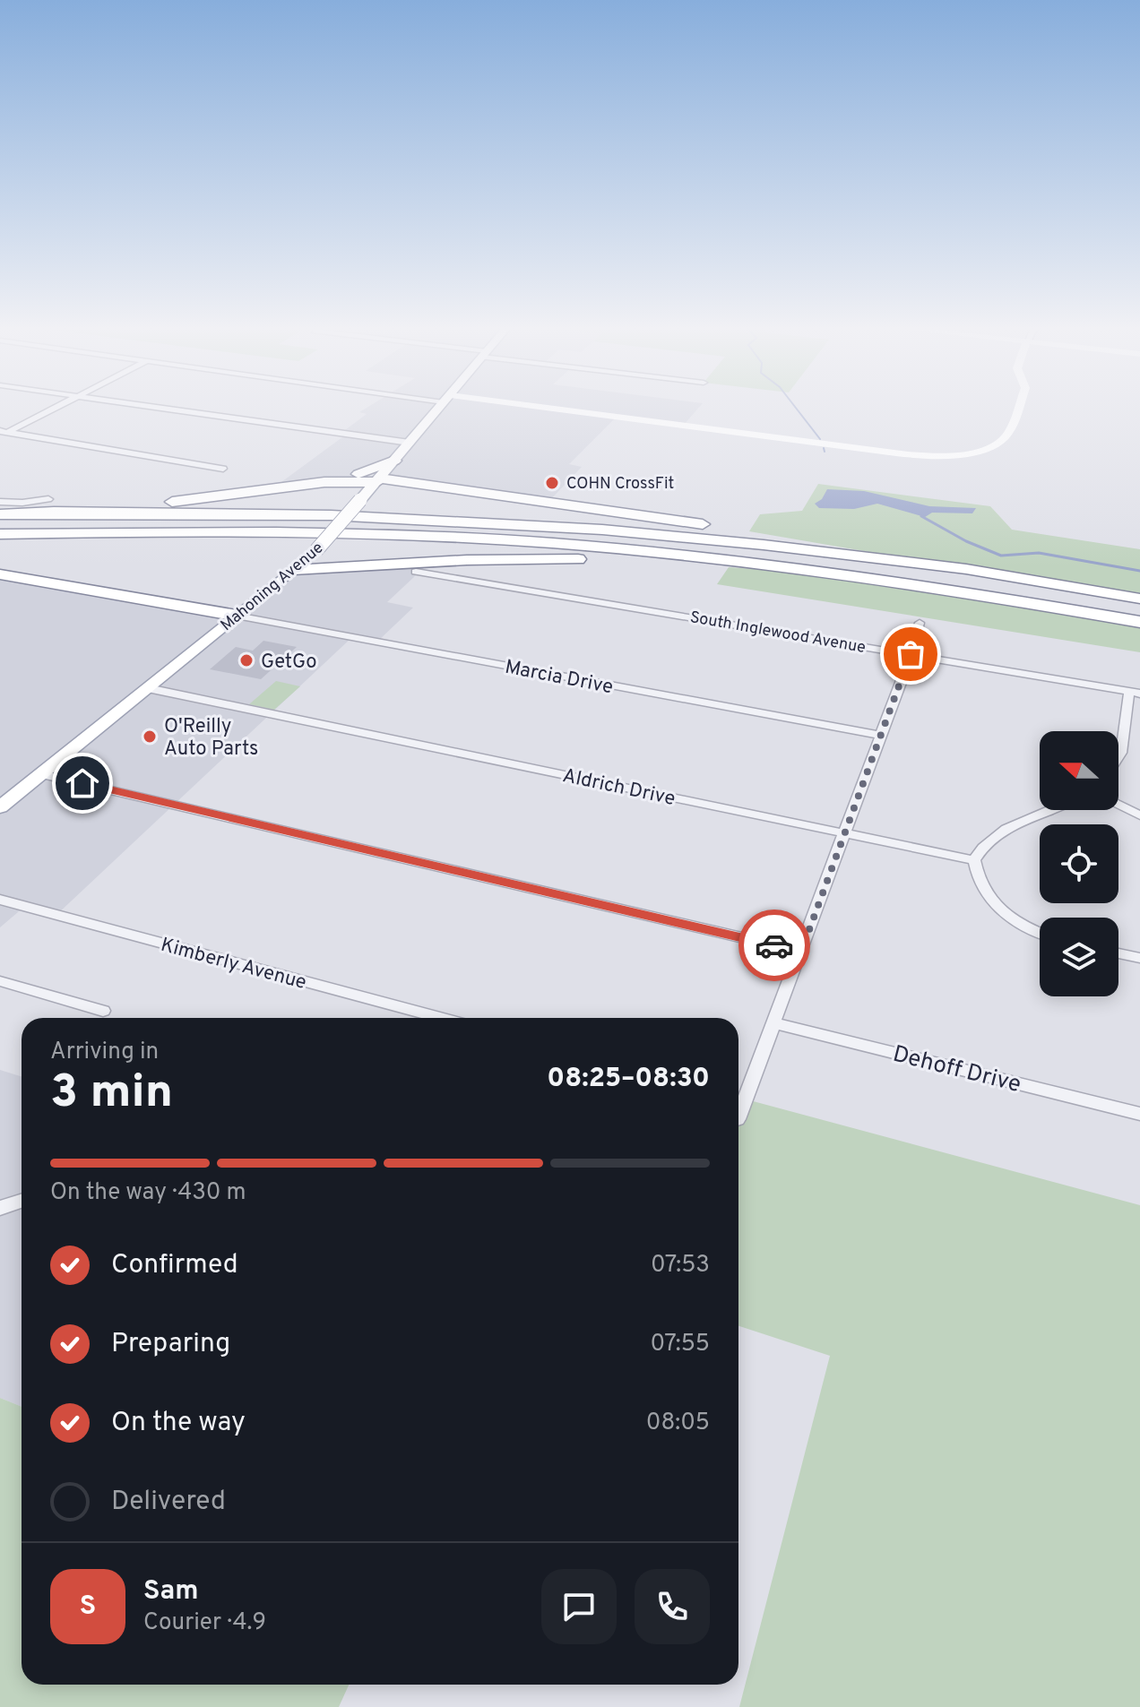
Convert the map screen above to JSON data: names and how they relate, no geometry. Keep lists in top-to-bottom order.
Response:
{
  "streets": {
    "main road": ["Mahoning Avenue"],
    "street": [
      "South Inglewood Avenue",
      "Marcia Drive",
      "Aldrich Drive",
      "Kimberly Avenue",
      "Dehoff Drive"
    ]
  },
  "crossings": [
    ["Mahoning Avenue", "Marcia Drive"],
    ["Mahoning Avenue", "Aldrich Drive"]
  ],
  "places": ["COHN CrossFit", "GetGo", "O'Reilly Auto Parts"],
  "north": "left",
  "page": {
    "heading": ["3 min", "Arriving in", "08:25–08:30"],
    "panel": ["Sam", "Courier · 4.9"],
    "bar": "On the way · 430 m",
    "list": [
      ["Confirmed", "07:53"],
      ["Preparing", "07:55"],
      ["On the way", "08:05"],
      "Delivered"
    ],
    "round": "S"
  }
}
